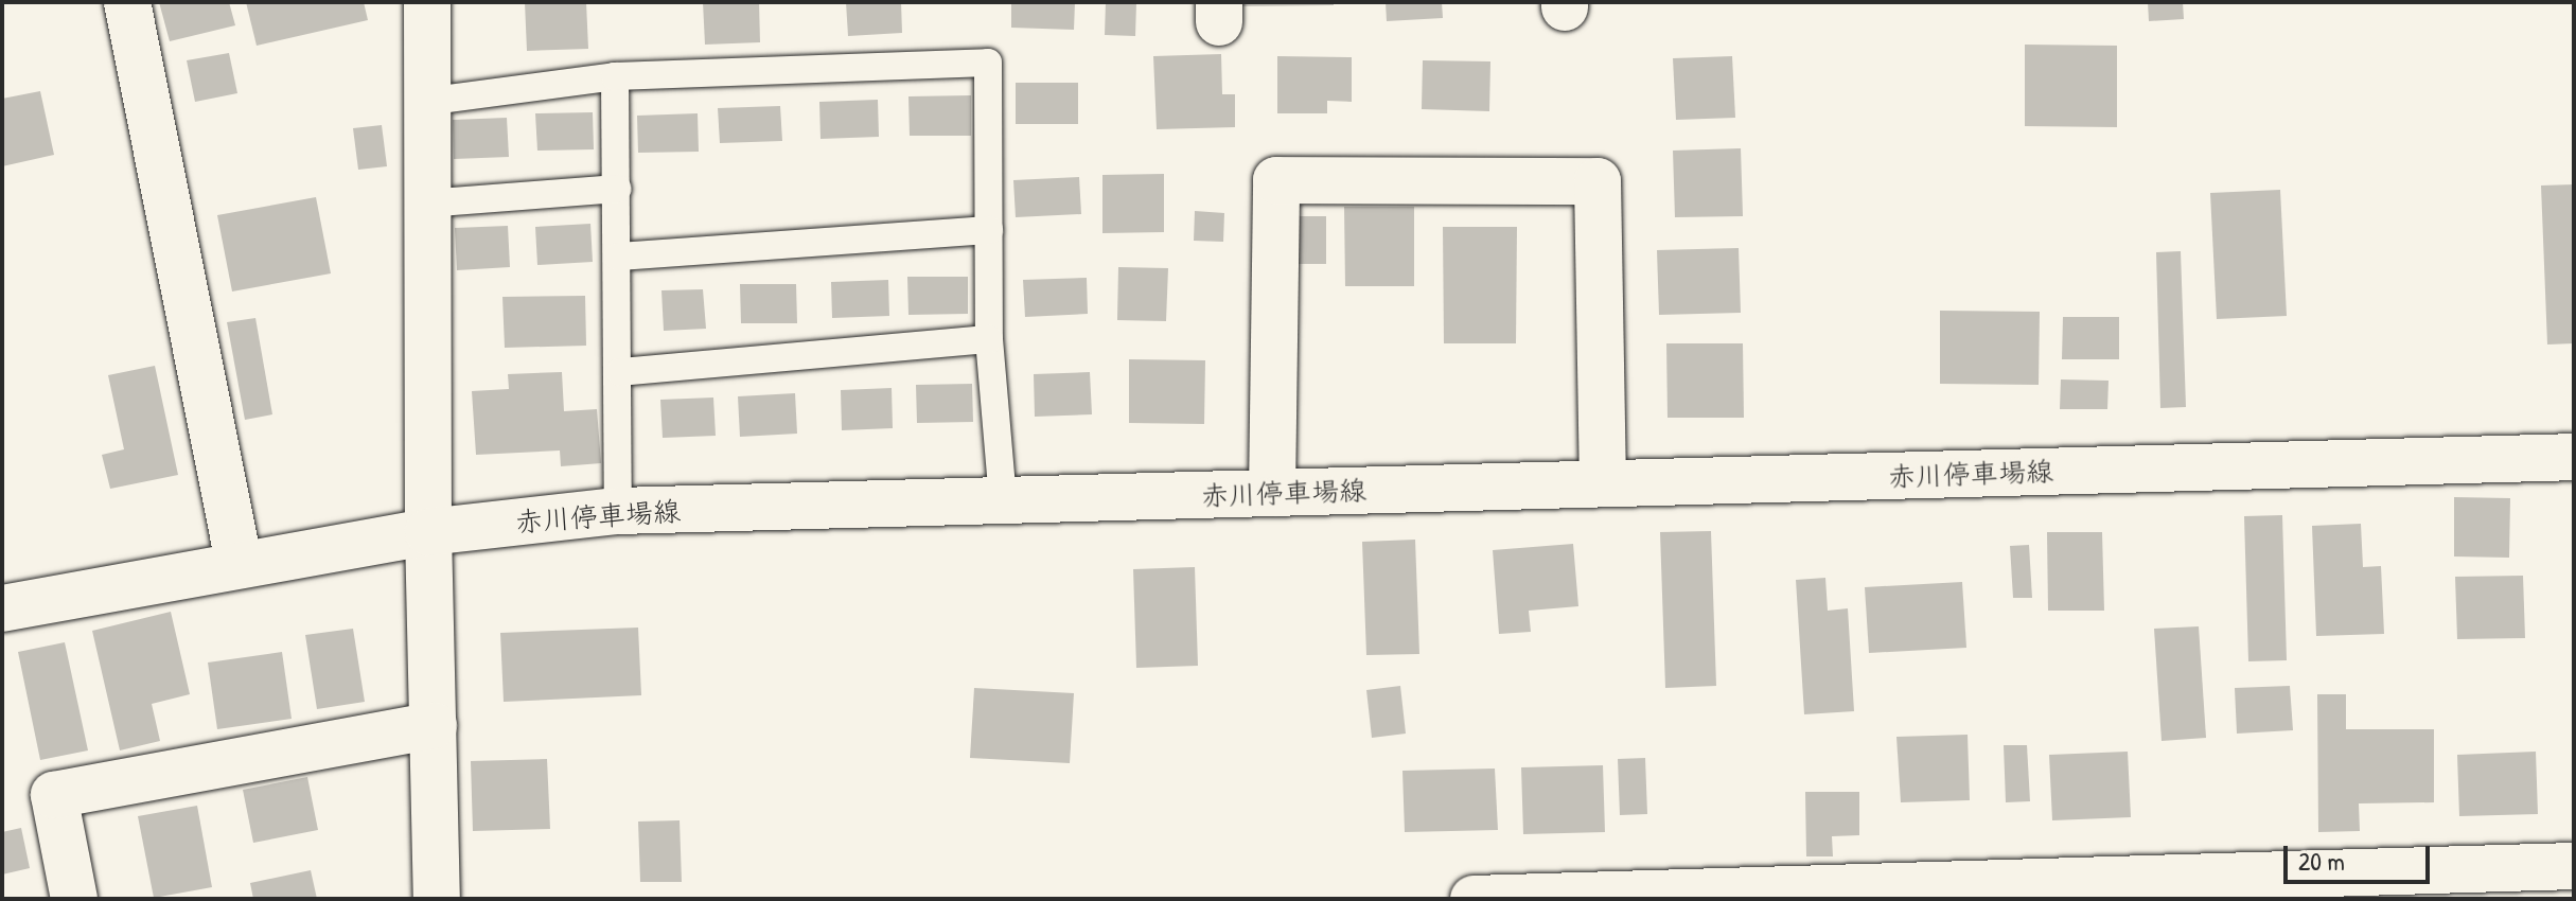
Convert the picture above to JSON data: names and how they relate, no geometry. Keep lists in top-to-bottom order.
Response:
{
  "streets": {
    "street": ["赤川停車場線"]
  },
  "scale_bar": "20 m"
}
